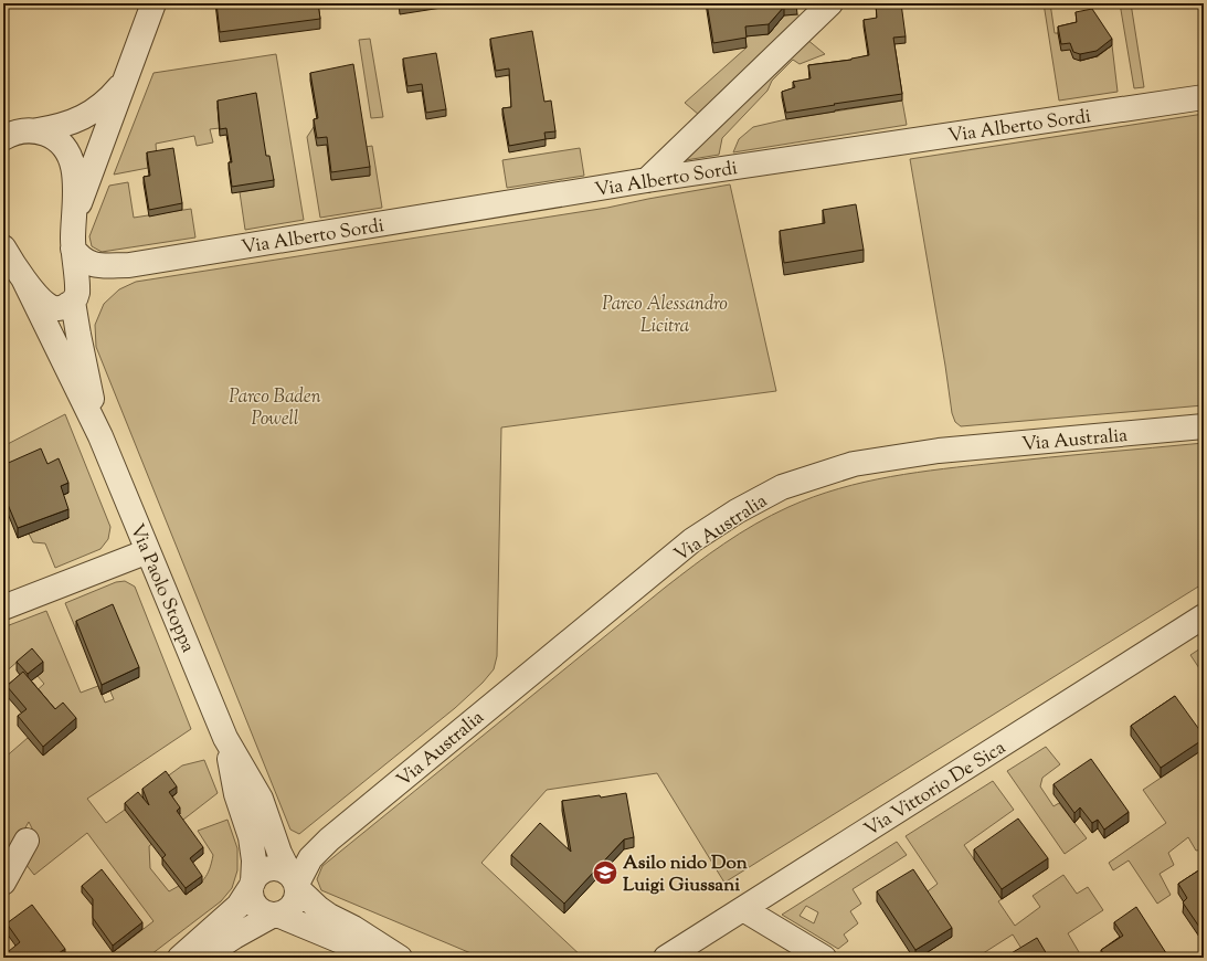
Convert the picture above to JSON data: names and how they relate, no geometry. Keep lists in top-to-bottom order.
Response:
{
  "streets": {
    "street": [
      "Via Alberto Sordi",
      "Via Australia",
      "Via Paolo Stoppa",
      "Via Vittorio De Sica"
    ]
  },
  "crossings": [
    ["Via Alberto Sordi", "Via Paolo Stoppa"]
  ],
  "parks": ["Parco Alessandro Licitra", "Parco Baden Powell"],
  "places": {
    "school or university": ["Asilo nido Don Luigi Giussani"]
  }
}
